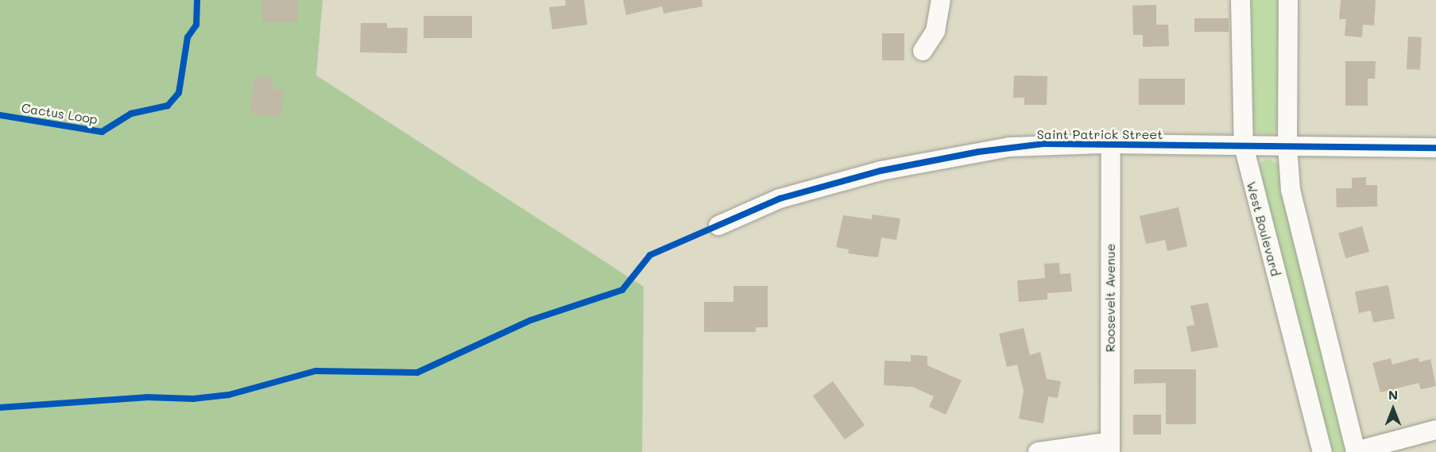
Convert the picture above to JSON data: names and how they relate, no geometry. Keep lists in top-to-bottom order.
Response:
{
  "streets": {
    "street": ["Saint Patrick Street", "West Boulevard", "Roosevelt Avenue"],
    "cycle path": ["Cactus Loop"]
  },
  "crossings": [
    ["Saint Patrick Street", "West Boulevard"],
    ["Saint Patrick Street", "Roosevelt Avenue"]
  ],
  "north": "top"
}
